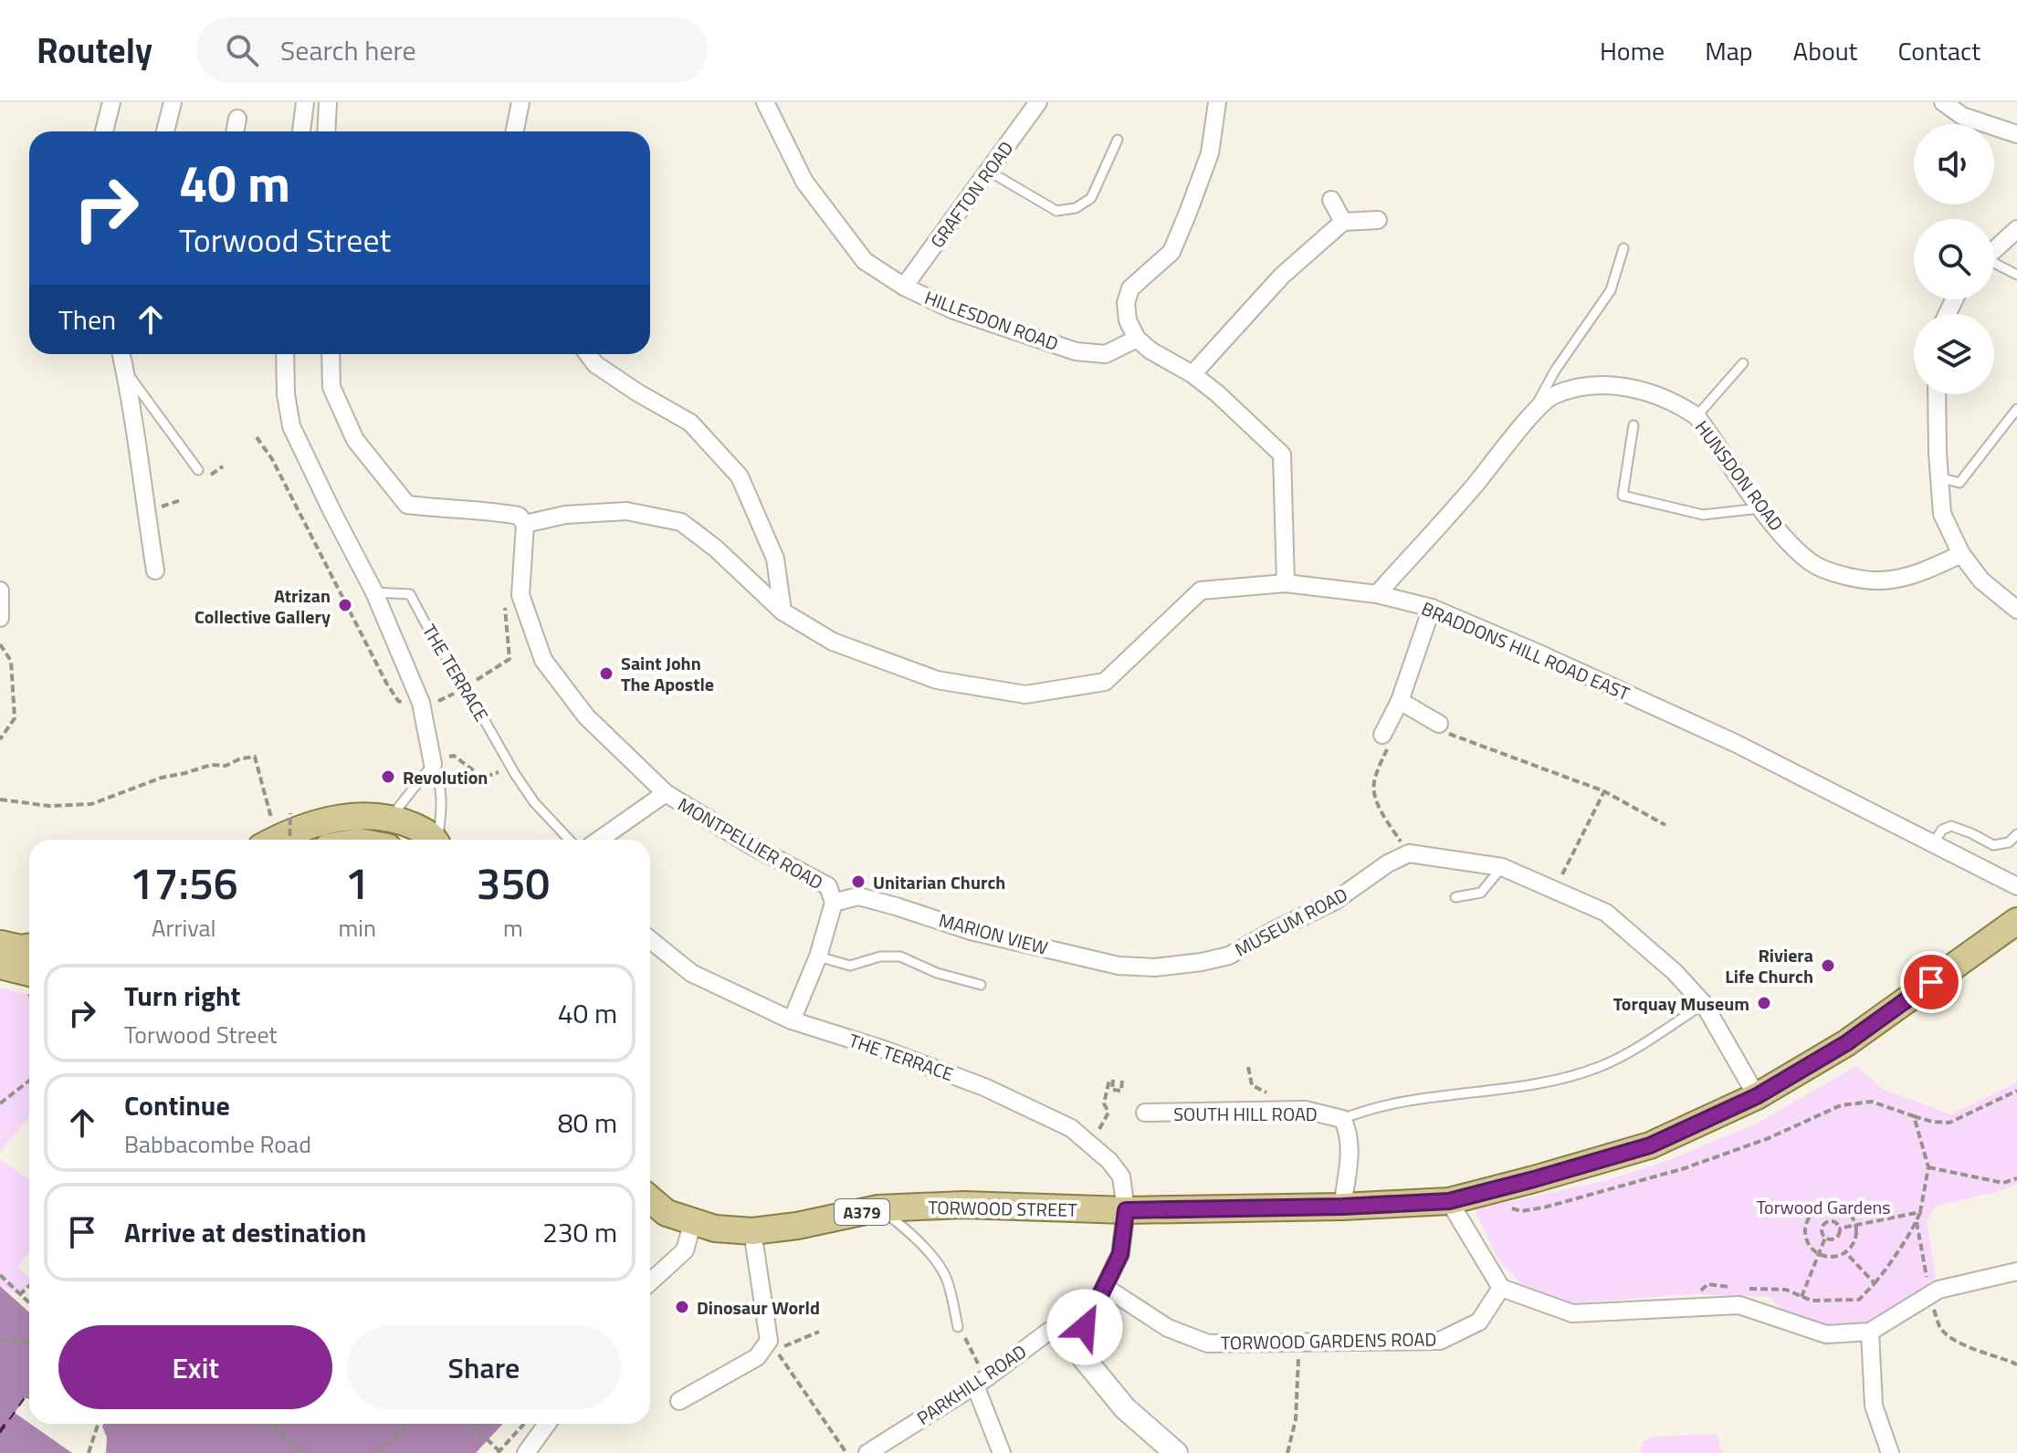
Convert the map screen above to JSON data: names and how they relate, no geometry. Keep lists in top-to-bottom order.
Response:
{
  "streets": {
    "main road": ["TORWOOD STREET", "A379"],
    "street": [
      "GRAFTON ROAD",
      "HILLESDON ROAD",
      "HUNSDON ROAD",
      "BRADDONS HILL ROAD EAST",
      "THE TERRACE",
      "MONTPELLIER ROAD",
      "MUSEUM ROAD",
      "MARION VIEW",
      "SOUTH HILL ROAD",
      "TORWOOD GARDENS ROAD",
      "PARKHILL ROAD"
    ]
  },
  "crossings": [
    ["GRAFTON ROAD", "HILLESDON ROAD"],
    ["HUNSDON ROAD", "BRADDONS HILL ROAD EAST"],
    ["BRADDONS HILL ROAD EAST", "MONTPELLIER ROAD"],
    ["THE TERRACE", "MONTPELLIER ROAD"],
    ["THE TERRACE", "TORWOOD STREET"],
    ["MONTPELLIER ROAD", "MARION VIEW"],
    ["MUSEUM ROAD", "MARION VIEW"],
    ["SOUTH HILL ROAD", "TORWOOD STREET"],
    ["SOUTH HILL ROAD", "A379"],
    ["TORWOOD STREET", "A379"]
  ],
  "parks": ["Torwood Gardens"],
  "places": [
    "Atrizan Collective Gallery",
    "Saint John The Apostle",
    "Revolution",
    "Unitarian Church",
    "Riviera Life Church",
    "Torquay Museum",
    "Dinosaur World"
  ],
  "page": {
    "header": "Routely",
    "search": "Search here",
    "nav": [
      "Home",
      "Map",
      "About",
      "Contact"
    ],
    "turn": ["40 m", "Torwood Street"],
    "then": "Then",
    "eta": [
      "17:56",
      "Arrival",
      "1",
      "min",
      "350",
      "m"
    ],
    "list": [
      {
        "name": "Turn right",
        "note": "Torwood Street",
        "value": "40 m"
      },
      {
        "name": "Continue",
        "note": "Babbacombe Road",
        "value": "80 m"
      },
      {
        "name": "Arrive at destination",
        "value": "230 m"
      }
    ],
    "buttons": ["Exit", "Share"]
  }
}
